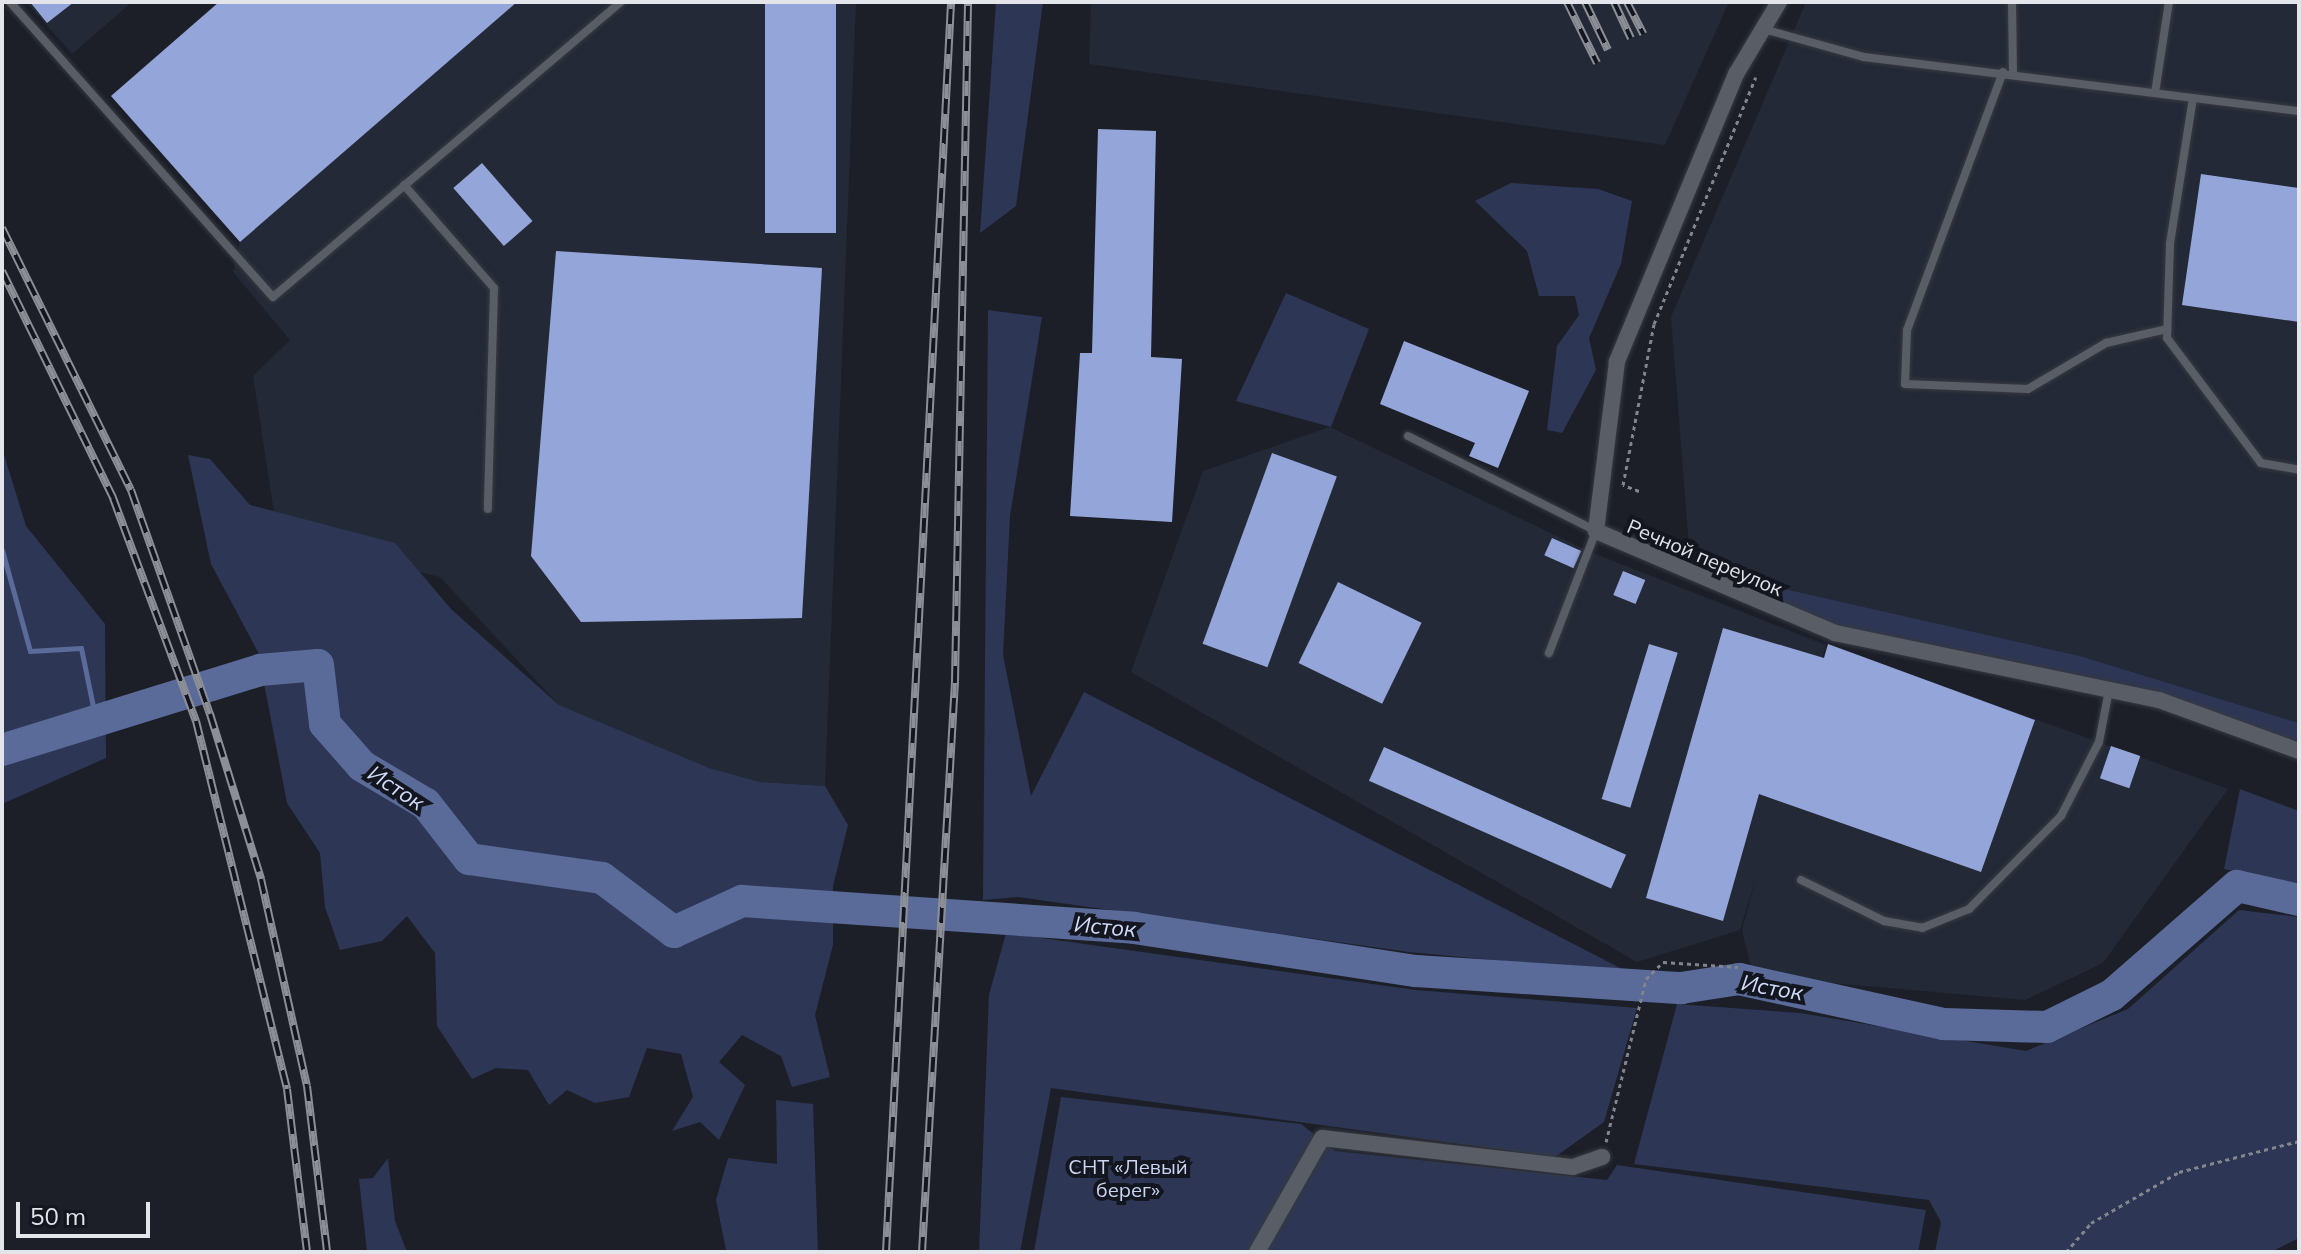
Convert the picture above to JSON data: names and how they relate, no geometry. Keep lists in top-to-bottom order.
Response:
{
  "streets": {
    "street": ["Речной переулок"]
  },
  "water": ["Исток"],
  "parks": ["СНТ «Левый берег»"],
  "scale_bar": "50 m"
}
